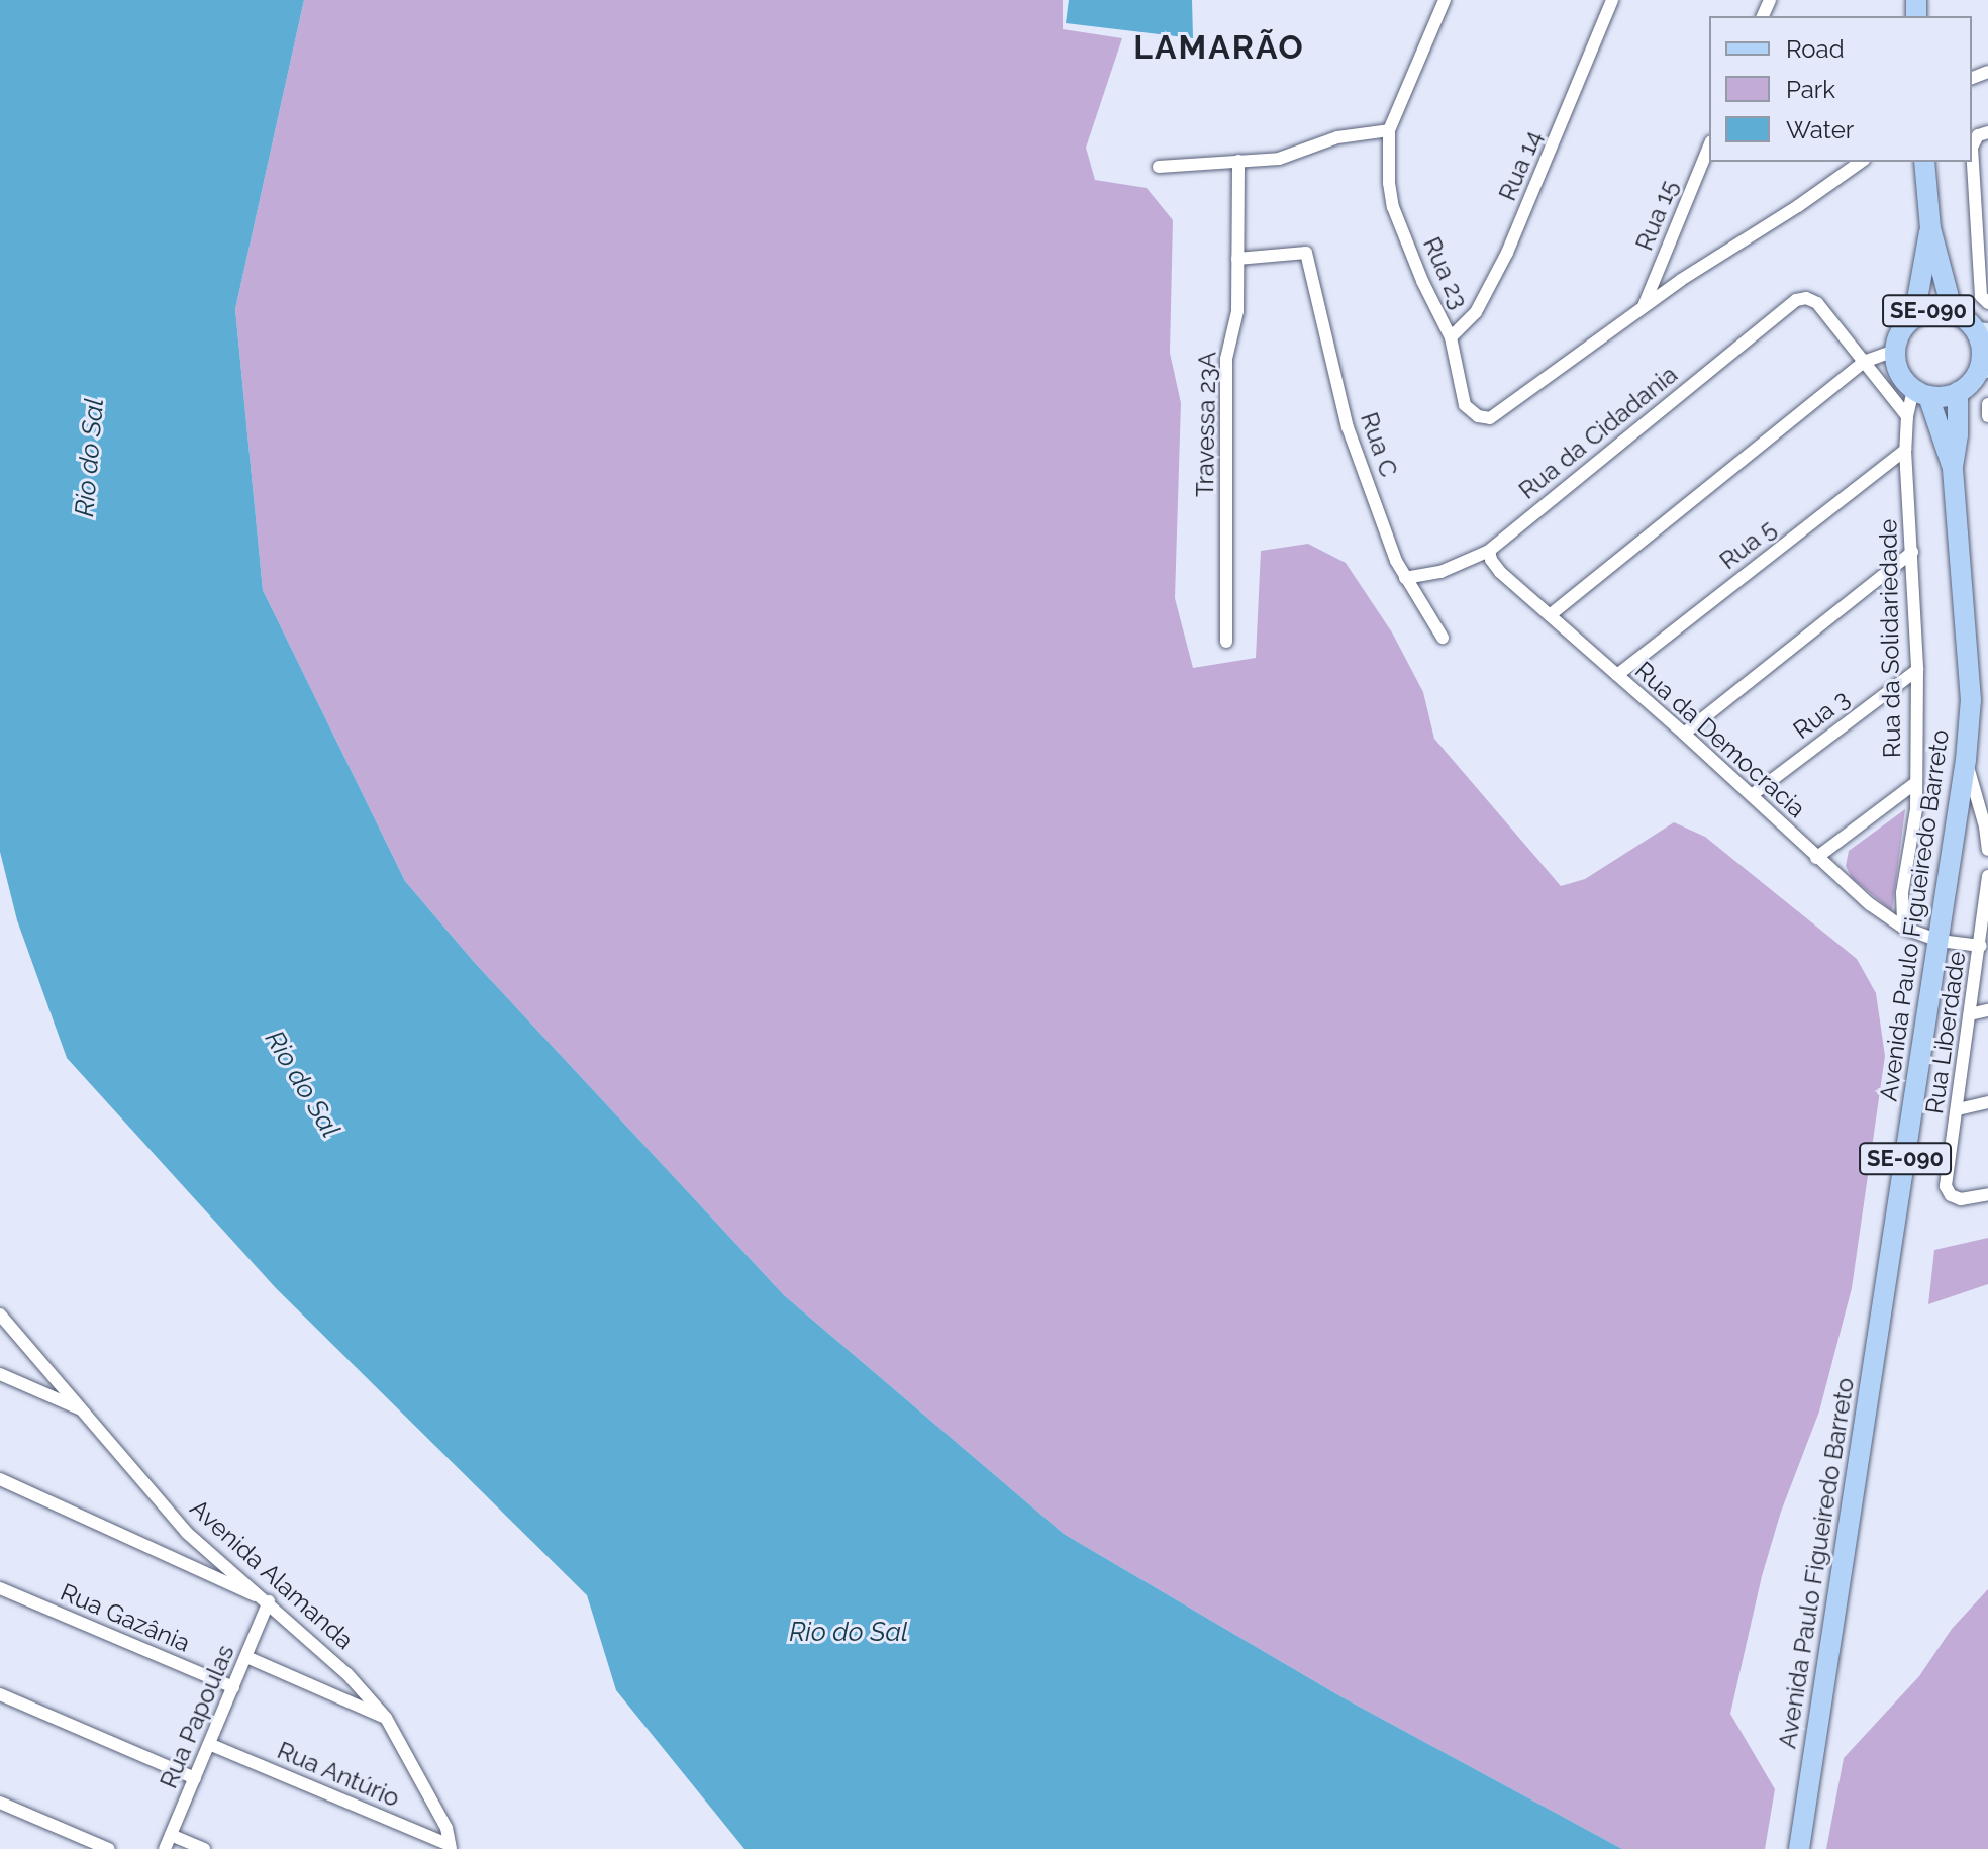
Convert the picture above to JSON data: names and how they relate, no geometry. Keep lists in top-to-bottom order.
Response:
{
  "streets": {
    "main road": ["SE-090", "Avenida Paulo Figueiredo Barreto"],
    "street": [
      "Rua 14",
      "Rua 15",
      "Rua 23",
      "Travessa 23A",
      "Rua da Cidadania",
      "Rua C",
      "Rua 5",
      "Rua da Solidariedade",
      "Rua 3",
      "Rua da Democracia",
      "Rua Liberdade",
      "Avenida Alamanda",
      "Rua Gazânia",
      "Rua Papoulas",
      "Rua Antúrio"
    ]
  },
  "crossings": [
    ["Rua 14", "Rua 23"],
    ["Rua 15", "Rua 23"],
    ["SE-090", "Rua da Solidariedade"],
    ["SE-090", "Avenida Paulo Figueiredo Barreto"],
    ["Travessa 23A", "Rua C"],
    ["Rua da Cidadania", "Rua C"],
    ["Rua da Cidadania", "Rua da Democracia"],
    ["Rua 5", "Rua da Solidariedade"],
    ["Rua 5", "Rua da Democracia"],
    ["Rua da Solidariedade", "Rua 3"],
    ["Rua da Solidariedade", "Rua da Democracia"],
    ["Rua da Solidariedade", "Avenida Paulo Figueiredo Barreto"],
    ["Rua 3", "Rua da Democracia"],
    ["Rua da Democracia", "Avenida Paulo Figueiredo Barreto"],
    ["Rua da Democracia", "Rua Liberdade"],
    ["Avenida Alamanda", "Rua Papoulas"],
    ["Avenida Alamanda", "Rua Antúrio"],
    ["Rua Gazânia", "Rua Papoulas"],
    ["Rua Papoulas", "Rua Antúrio"]
  ],
  "districts": ["LAMARÃO"],
  "water": ["Rio do Sal"],
  "legend": ["Road", "Park", "Water"]
}
